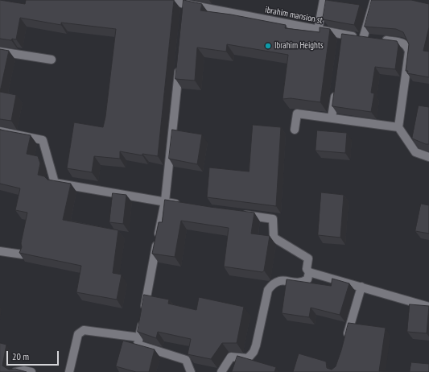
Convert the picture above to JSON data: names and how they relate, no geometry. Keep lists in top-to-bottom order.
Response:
{
  "streets": {
    "street": ["ibrahim mansion st"]
  },
  "places": ["Ibrahim Heights"],
  "scale_bar": "20 m"
}
